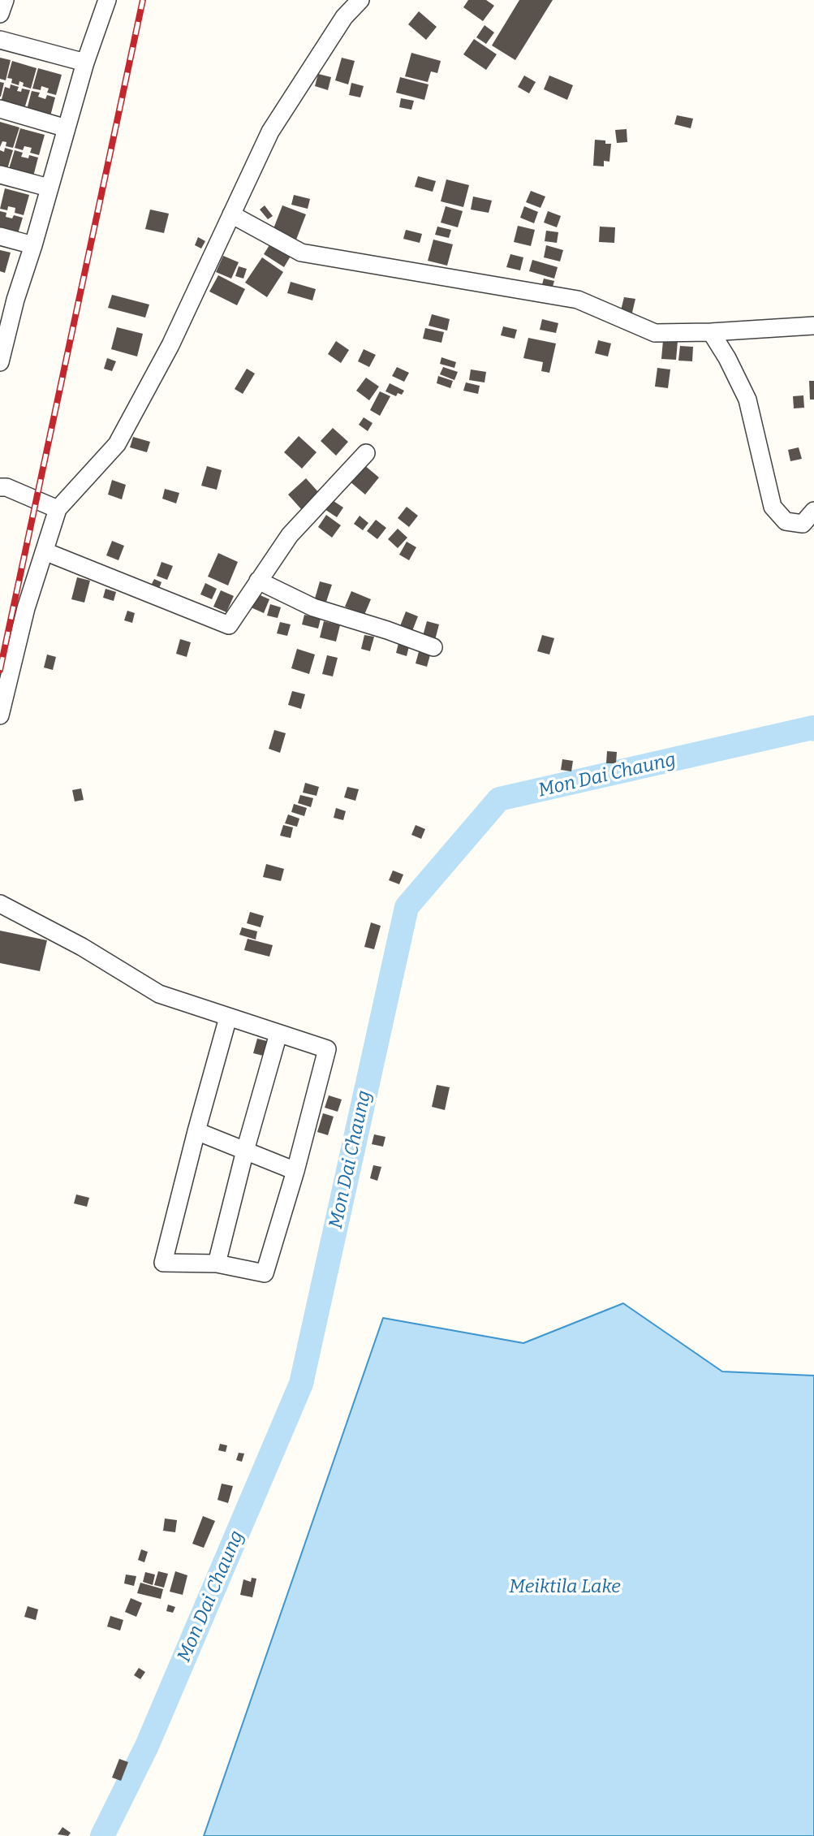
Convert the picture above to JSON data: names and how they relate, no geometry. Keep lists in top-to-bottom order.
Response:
{
  "water": ["Mon Dai Chaung", "Meiktila Lake"]
}
